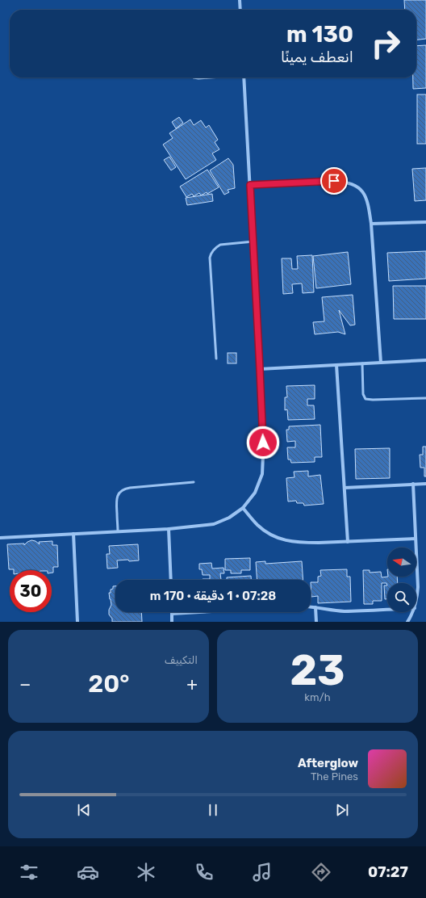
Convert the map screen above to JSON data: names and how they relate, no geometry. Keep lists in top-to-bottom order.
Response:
{
  "north": "left",
  "page": {
    "turn": ["130 m", "انعطف يمينًا"],
    "limit": "30",
    "trip": "07:28 · 1 دقيقة · 170 m",
    "tile": [
      ["23", "km/h"],
      "التكييف"
    ],
    "heat": ["−", "20°", "+"],
    "song": ["Afterglow", "The Pines"],
    "tabs": "07:27"
  }
}
